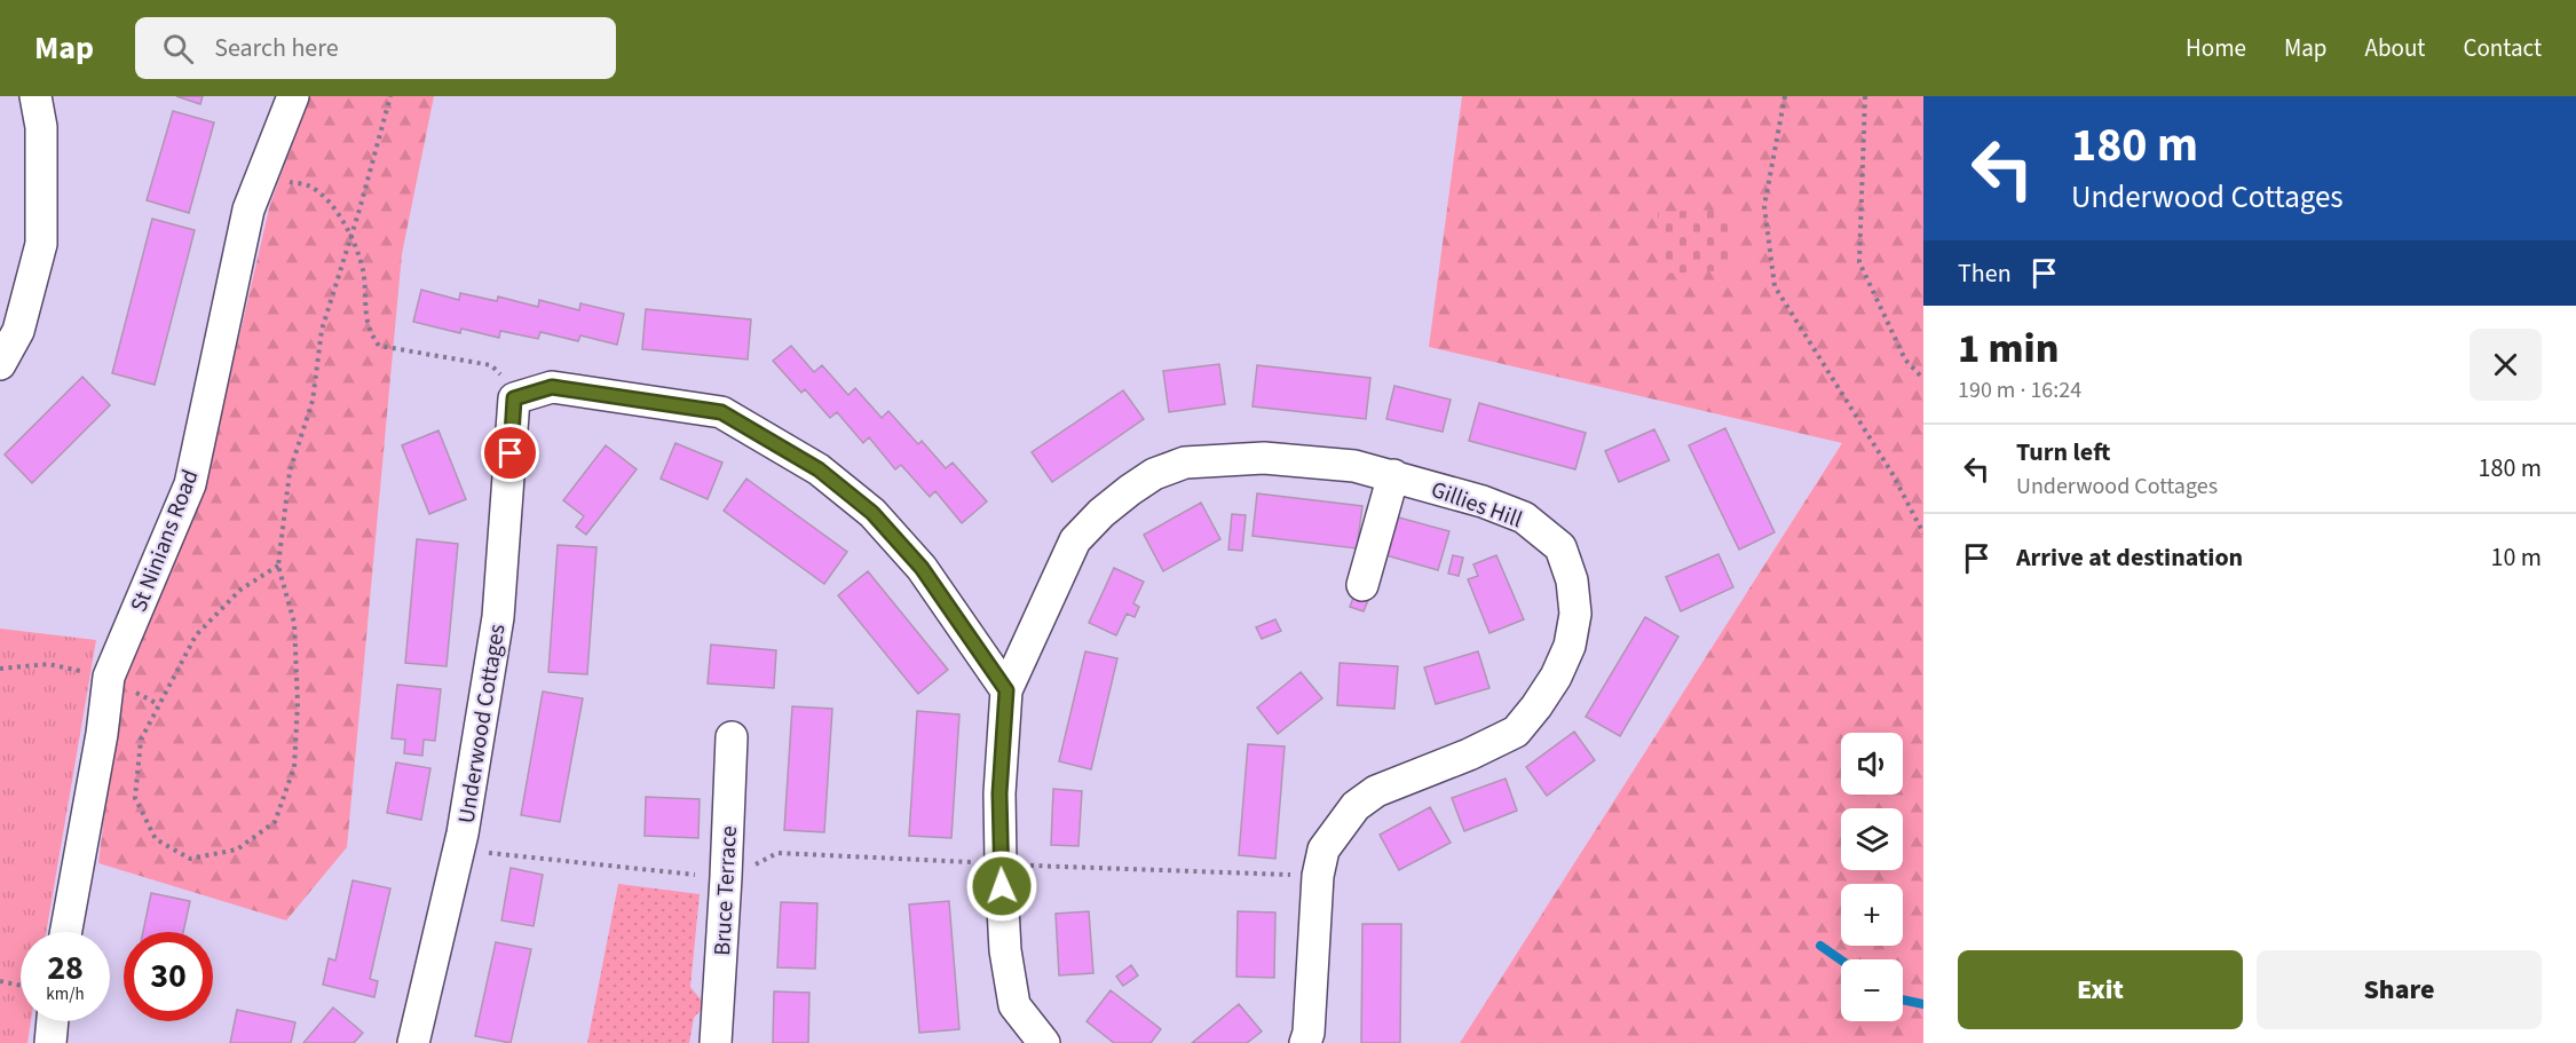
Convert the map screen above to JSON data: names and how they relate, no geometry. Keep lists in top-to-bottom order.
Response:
{
  "streets": {
    "street": [
      "Gillies Hill",
      "St Ninians Road",
      "Underwood Cottages",
      "Bruce Terrace"
    ]
  },
  "page": {
    "header": "Map",
    "search": "Search here",
    "nav": [
      "Home",
      "Map",
      "About",
      "Contact"
    ],
    "turn": ["180 m", "Underwood Cottages"],
    "then": "Then",
    "heading": ["1 min", "190 m · 16:24"],
    "list": [
      {
        "name": "Turn left",
        "note": "Underwood Cottages",
        "value": "180 m"
      },
      {
        "name": "Arrive at destination",
        "value": "10 m"
      }
    ],
    "map_buttons": ["+", "−"],
    "speed": "28 km/h",
    "limit": "30",
    "buttons": ["Exit", "Share"]
  }
}
